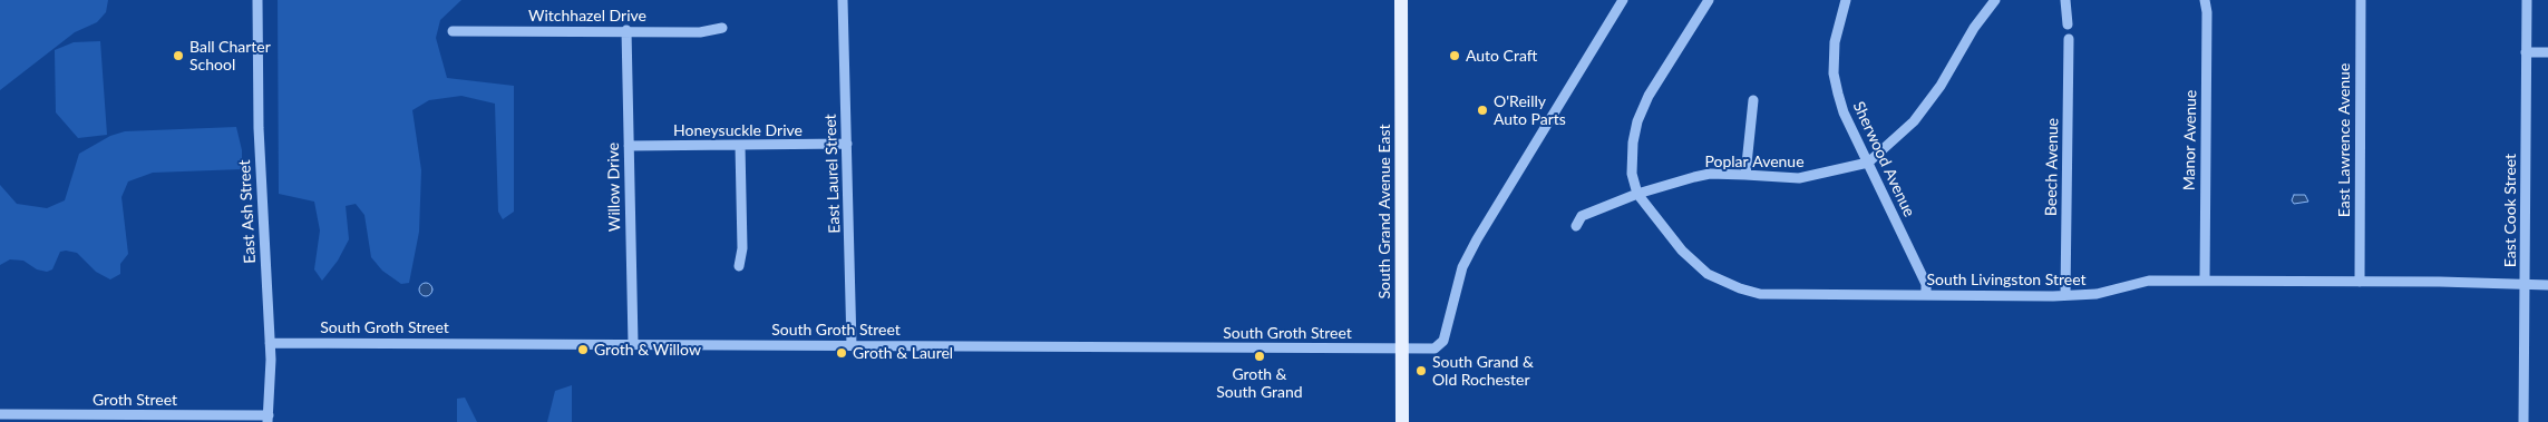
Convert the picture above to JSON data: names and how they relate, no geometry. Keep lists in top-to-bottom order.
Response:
{
  "streets": {
    "main road": ["South Grand Avenue East"],
    "street": [
      "Witchhazel Drive",
      "Honeysuckle Drive",
      "Manor Avenue",
      "East Lawrence Avenue",
      "Sherwood Avenue",
      "Poplar Avenue",
      "Beech Avenue",
      "East Laurel Street",
      "Willow Drive",
      "East Cook Street",
      "East Ash Street",
      "South Livingston Street",
      "South Groth Street",
      "Groth Street"
    ]
  },
  "crossings": [
    ["Witchhazel Drive", "Willow Drive"],
    ["Honeysuckle Drive", "East Laurel Street"],
    ["Honeysuckle Drive", "Willow Drive"],
    ["Manor Avenue", "South Livingston Street"],
    ["East Lawrence Avenue", "South Livingston Street"],
    ["Sherwood Avenue", "Poplar Avenue"],
    ["Sherwood Avenue", "South Livingston Street"],
    ["Poplar Avenue", "South Livingston Street"],
    ["Beech Avenue", "South Livingston Street"],
    ["East Laurel Street", "South Groth Street"],
    ["Willow Drive", "South Groth Street"],
    ["East Cook Street", "South Livingston Street"],
    ["East Ash Street", "South Groth Street"],
    ["East Ash Street", "Groth Street"],
    ["South Grand Avenue East", "South Groth Street"]
  ],
  "places": [
    "Ball Charter School",
    "Auto Craft",
    "O'Reilly Auto Parts",
    "Groth & Willow",
    "Groth & Laurel",
    "Groth & South Grand",
    "South Grand & Old Rochester"
  ]
}
